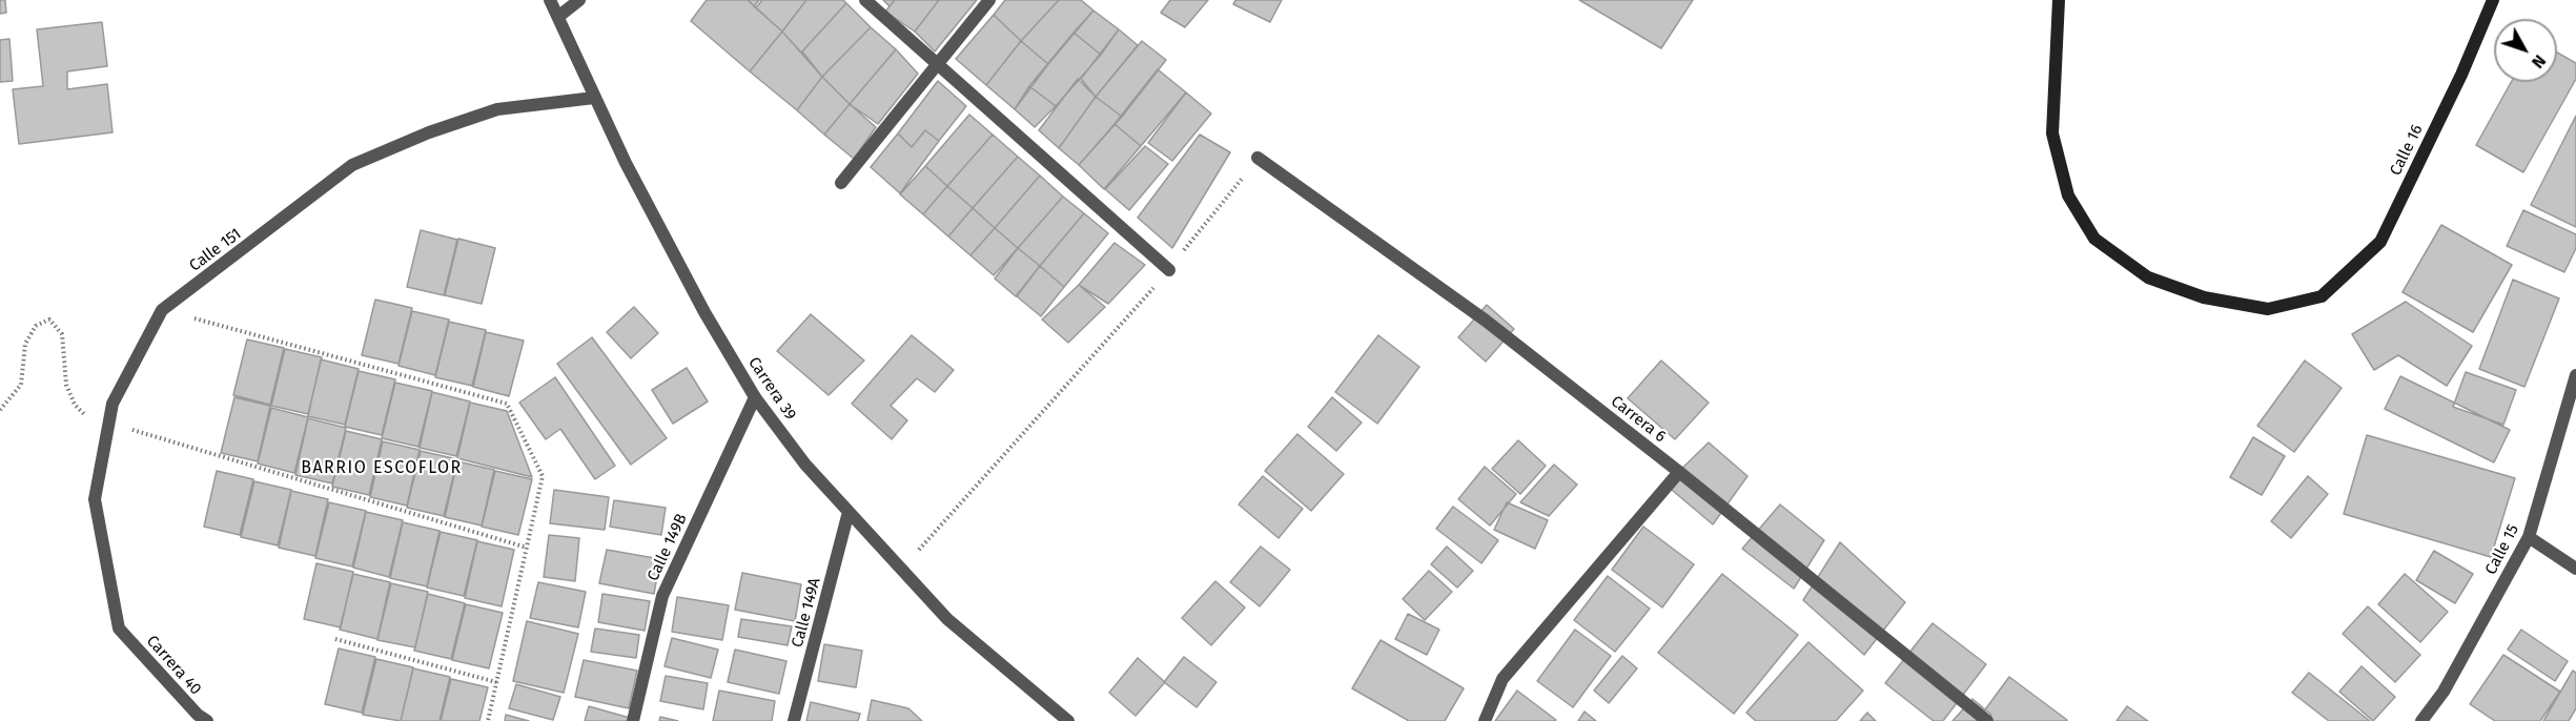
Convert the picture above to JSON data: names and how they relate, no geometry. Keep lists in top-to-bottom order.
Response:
{
  "streets": {
    "street": [
      "Calle 16",
      "Calle 151",
      "Carrera 39",
      "Carrera 6",
      "Calle 149B",
      "Calle 15",
      "Calle 149A",
      "Carrera 40"
    ]
  },
  "crossings": [
    ["Calle 151", "Carrera 39"],
    ["Calle 151", "Carrera 40"],
    ["Carrera 39", "Calle 149B"],
    ["Carrera 39", "Calle 149A"]
  ],
  "districts": ["BARRIO ESCOFLOR"],
  "north": "bottom right"
}
